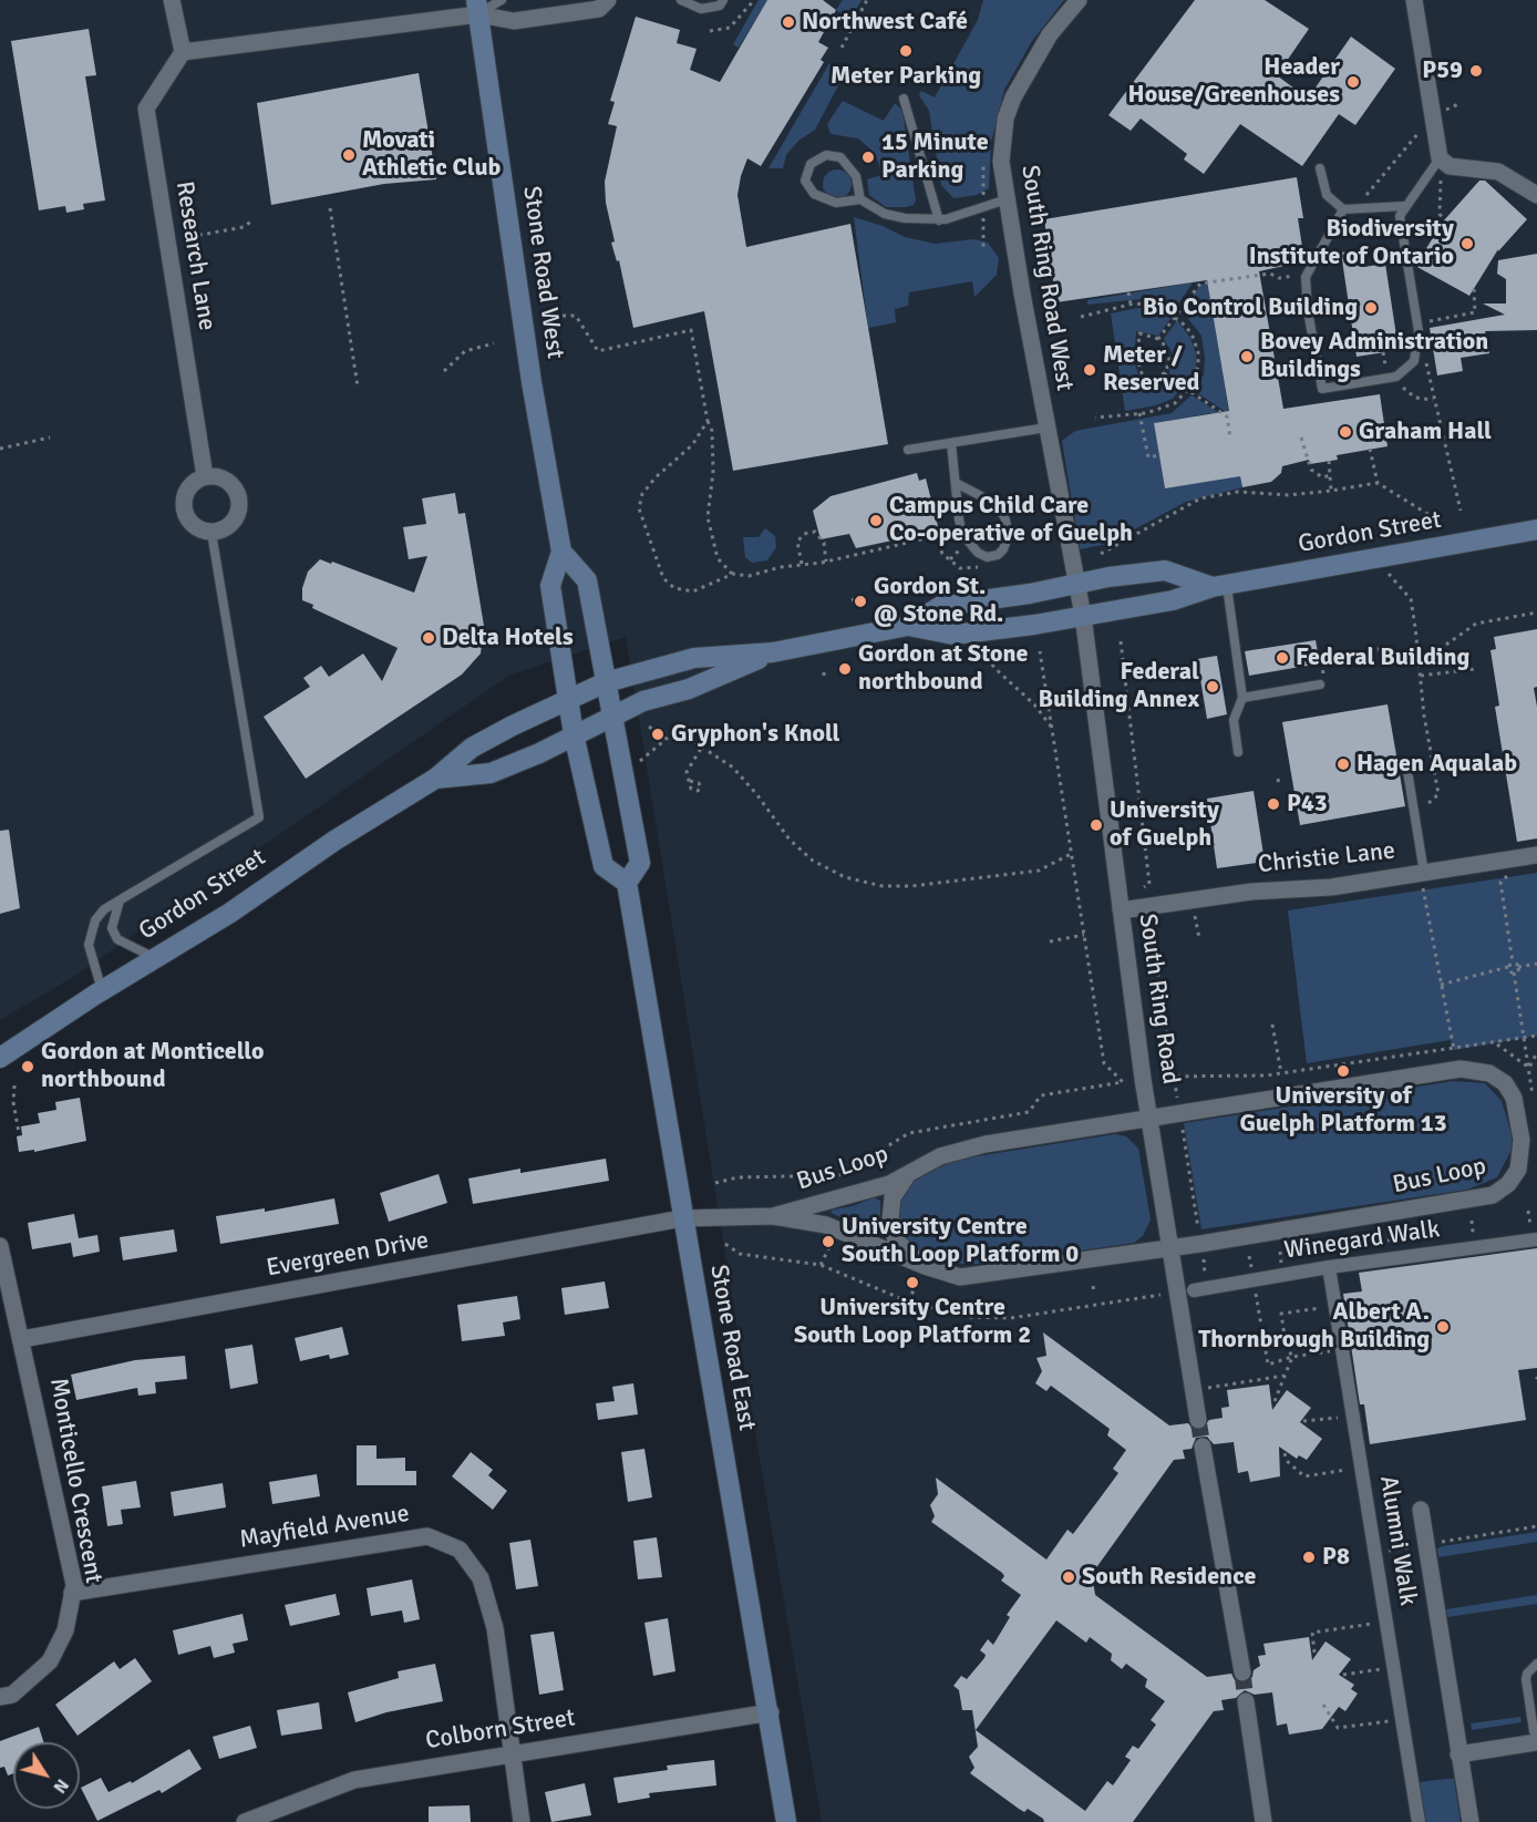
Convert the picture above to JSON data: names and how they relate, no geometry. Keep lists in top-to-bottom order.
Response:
{
  "streets": {
    "main road": ["Stone Road West", "Gordon Street", "Stone Road East"],
    "street": [
      "Research Lane",
      "South Ring Road West",
      "Christie Lane",
      "South Ring Road",
      "Bus Loop",
      "Winegard Walk",
      "Evergreen Drive",
      "Monticello Crescent",
      "Mayfield Avenue",
      "Alumni Walk",
      "Colborn Street"
    ]
  },
  "crossings": [
    ["Stone Road West", "Gordon Street"],
    ["South Ring Road West", "Gordon Street"],
    ["South Ring Road West", "South Ring Road"],
    ["Gordon Street", "South Ring Road"],
    ["Christie Lane", "South Ring Road"],
    ["South Ring Road", "Bus Loop"],
    ["Bus Loop", "Evergreen Drive"],
    ["Bus Loop", "Stone Road East"],
    ["Winegard Walk", "Alumni Walk"],
    ["Evergreen Drive", "Stone Road East"],
    ["Evergreen Drive", "Monticello Crescent"],
    ["Stone Road East", "Colborn Street"],
    ["Monticello Crescent", "Mayfield Avenue"],
    ["Mayfield Avenue", "Colborn Street"]
  ],
  "places": [
    "Northwest Café",
    "Meter Parking",
    "P59",
    "Header House/Greenhouses",
    "Movati Athletic Club",
    "15 Minute Parking",
    "Biodiversity Institute of Ontario",
    "Bio Control Building",
    "Bovey Administration Buildings",
    "Meter / Reserved",
    "Graham Hall",
    "Campus Child Care Co-operative of Guelph",
    "Gordon St. @ Stone Rd.",
    "Delta Hotels",
    "Federal Building",
    "Gordon at Stone northbound",
    "Federal Building Annex",
    "Gryphon's Knoll",
    "Hagen Aqualab",
    "P43",
    "University of Guelph",
    "Gordon at Monticello northbound",
    "University of Guelph Platform 13",
    "University Centre South Loop Platform 0",
    "University Centre South Loop Platform 2",
    "Albert A. Thornbrough Building",
    "P8",
    "South Residence"
  ],
  "north": "bottom right"
}
